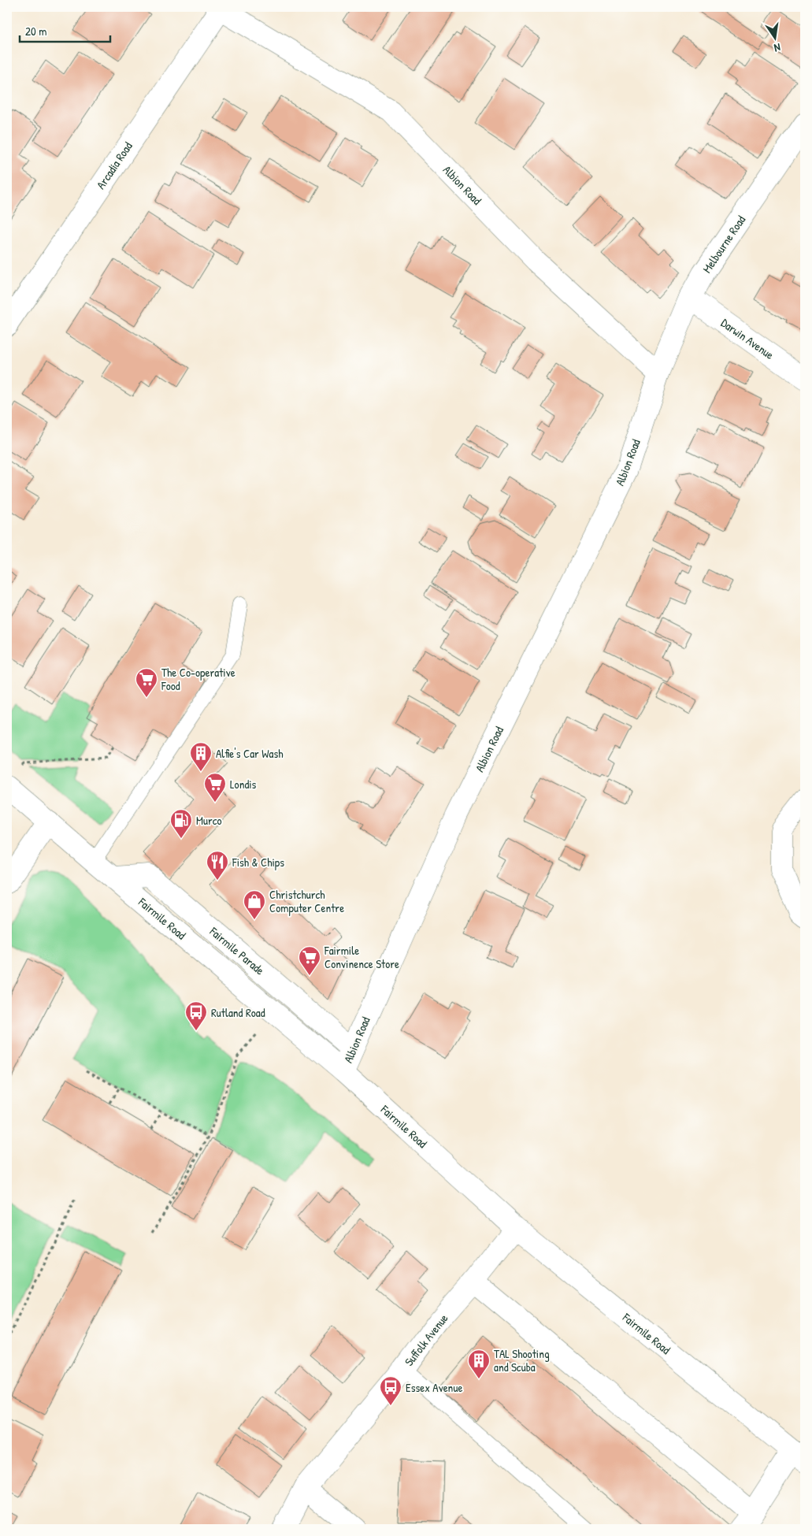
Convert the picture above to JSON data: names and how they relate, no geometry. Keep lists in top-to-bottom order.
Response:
{
  "streets": {
    "street": [
      "Arcadia Road",
      "Albion Road",
      "Melbourne Road",
      "Darwin Avenue",
      "Fairmile Road",
      "Fairmile Parade",
      "Suffolk Avenue"
    ]
  },
  "crossings": [
    ["Arcadia Road", "Albion Road"],
    ["Albion Road", "Melbourne Road"],
    ["Albion Road", "Fairmile Road"],
    ["Albion Road", "Fairmile Parade"],
    ["Melbourne Road", "Darwin Avenue"],
    ["Fairmile Road", "Fairmile Parade"],
    ["Fairmile Road", "Suffolk Avenue"]
  ],
  "places": {
    "supermarket": ["The Co-operative Food", "Londis", "Fairmile Convinence Store"],
    "building": ["Alfie's Car Wash", "TAL Shooting and Scuba"],
    "fuel station": ["Murco"],
    "restaurant": ["Fish & Chips"],
    "shop": ["Christchurch Computer Centre"],
    "bus stop": ["Rutland Road", "Essex Avenue"]
  },
  "scale_bar": "20 m",
  "north": "bottom"
}
